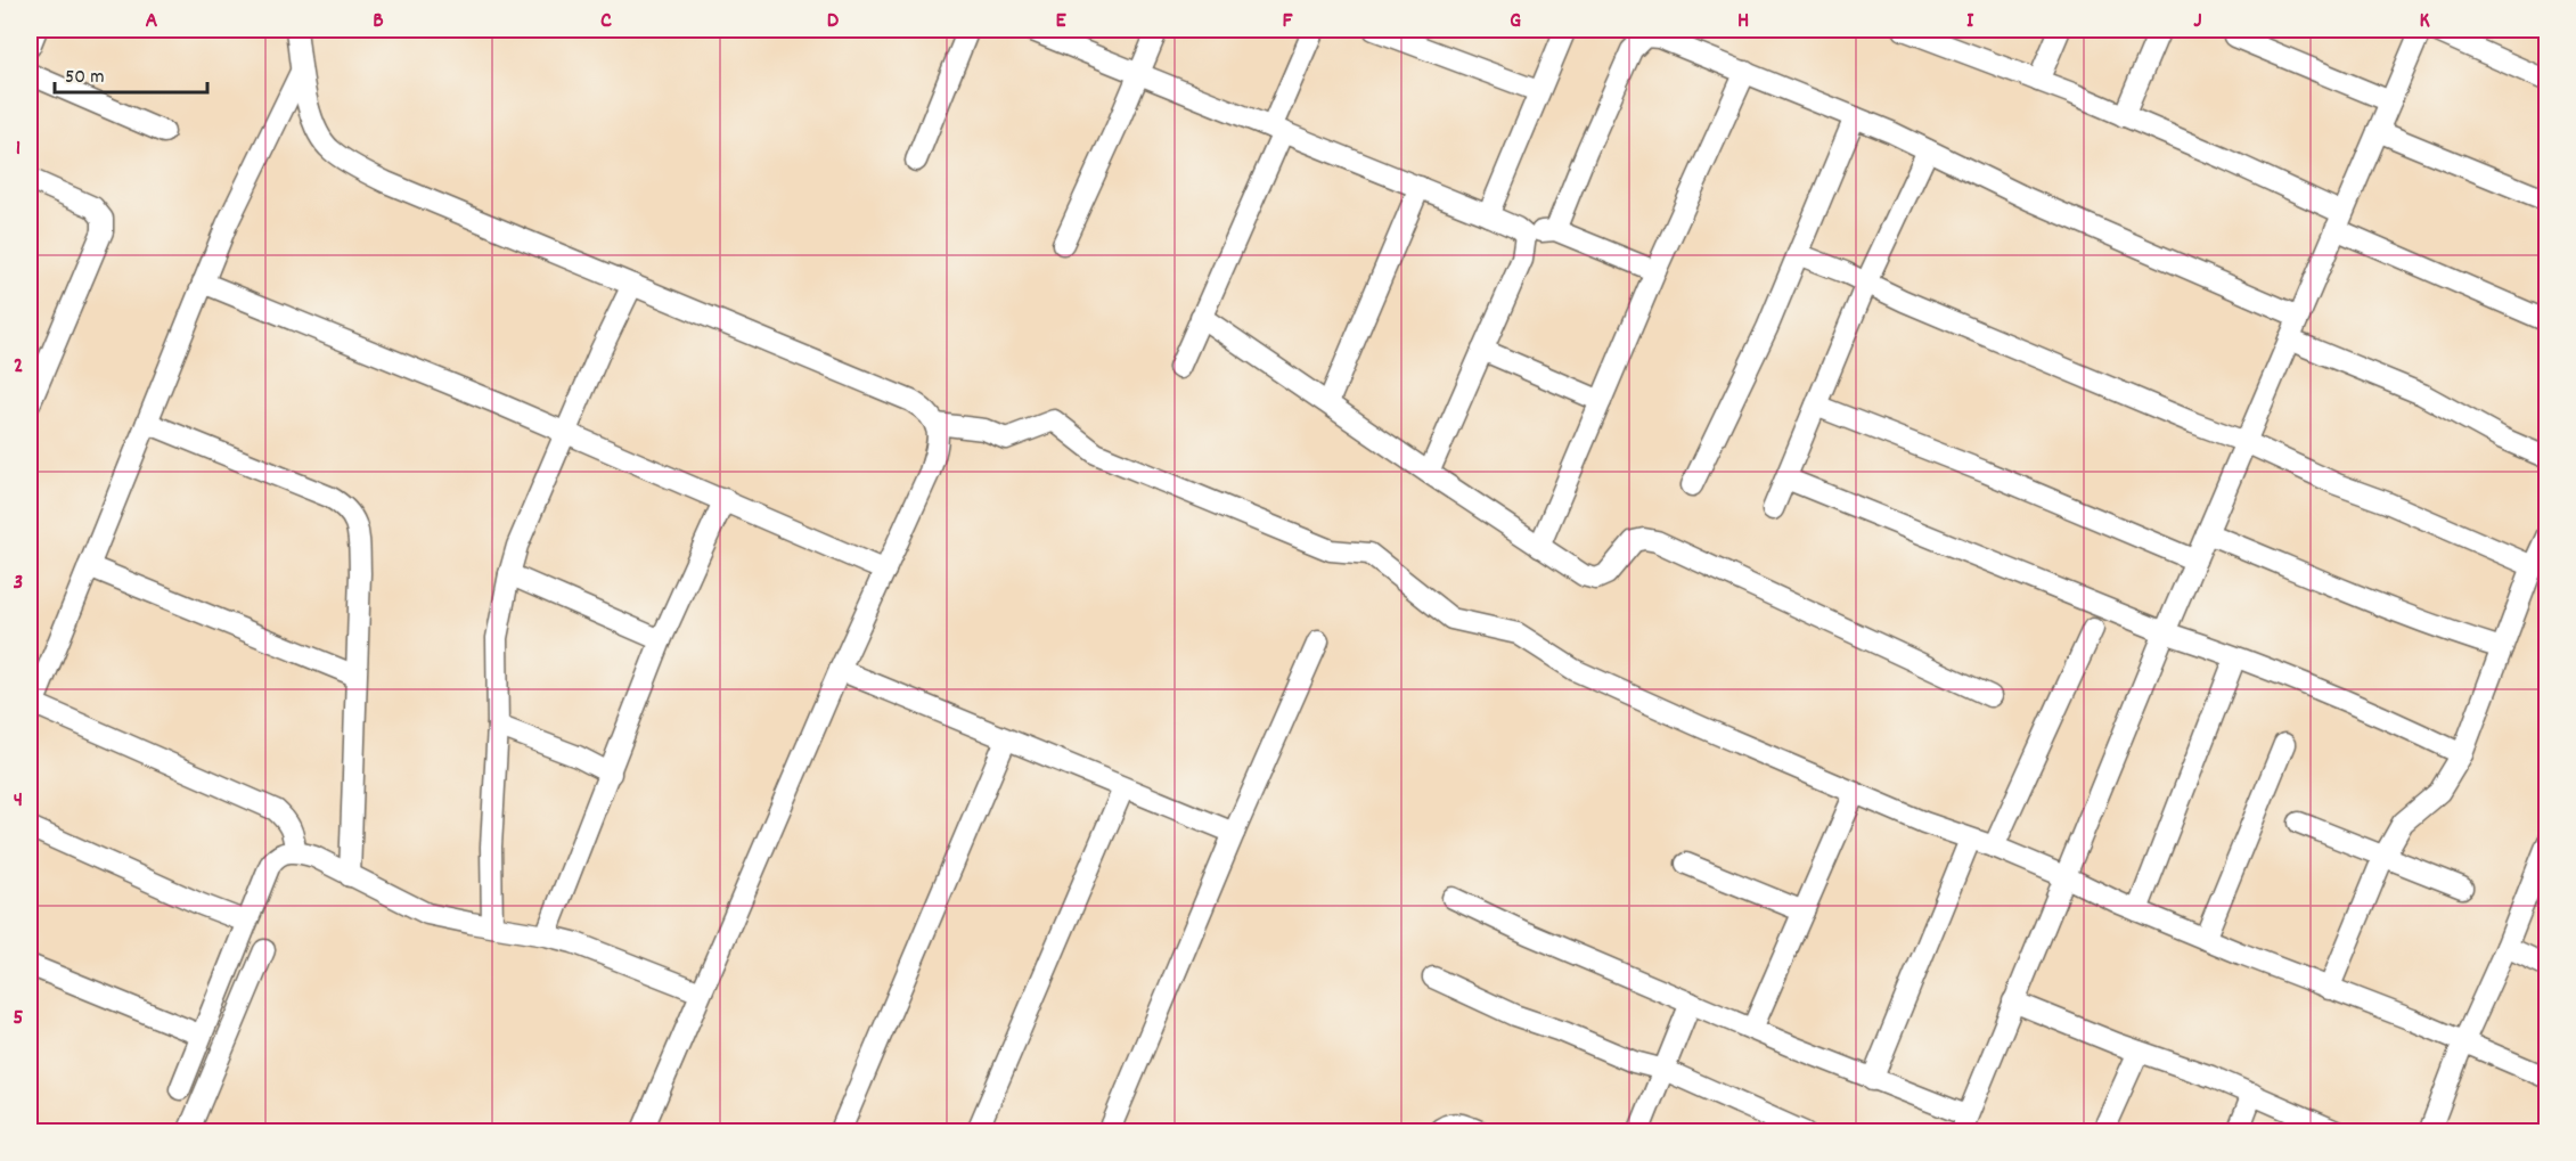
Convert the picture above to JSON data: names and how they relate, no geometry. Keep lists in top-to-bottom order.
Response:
{
  "scale_bar": "50 m",
  "grid": {
    "columns": [
      "A",
      "B",
      "C",
      "D",
      "E",
      "F",
      "G",
      "H",
      "I",
      "J",
      "K"
    ],
    "rows": [
      "1",
      "2",
      "3",
      "4",
      "5"
    ]
  }
}
